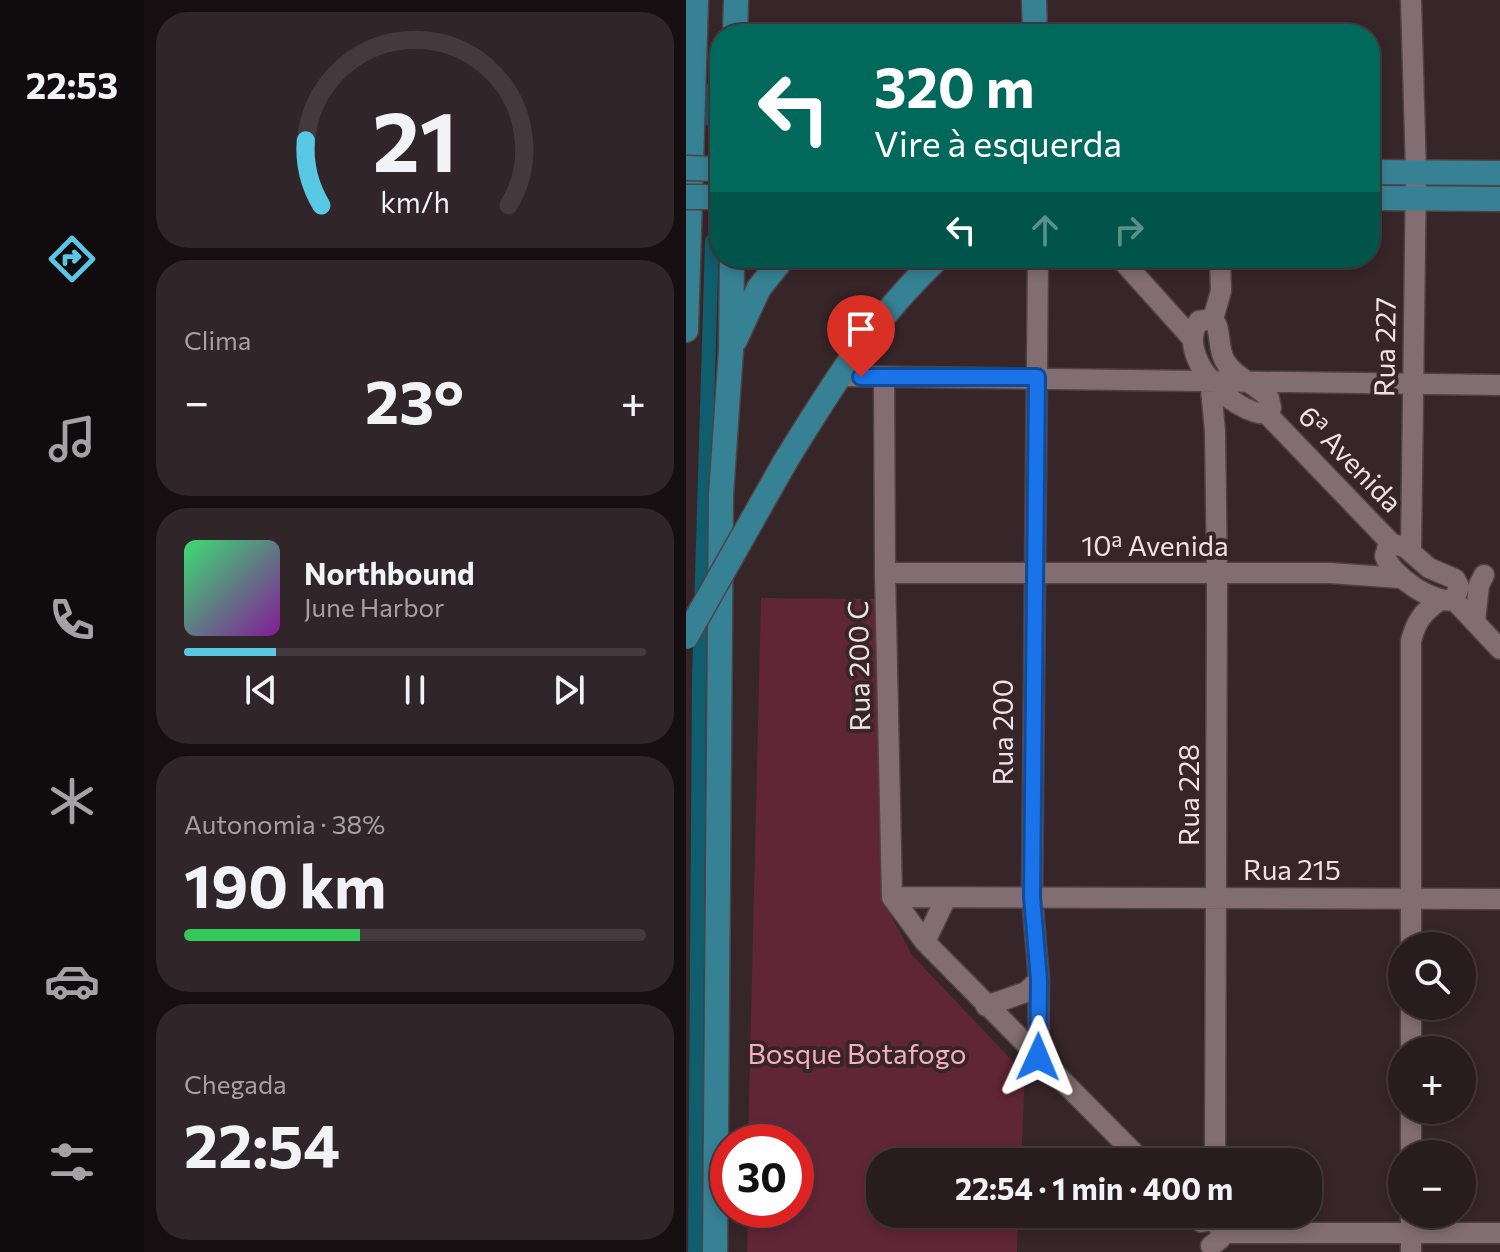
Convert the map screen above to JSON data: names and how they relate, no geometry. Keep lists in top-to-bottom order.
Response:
{
  "streets": {
    "street": [
      "Rua 227",
      "6ª Avenida",
      "10ª Avenida",
      "Rua 200 C",
      "Rua 200",
      "Rua 228",
      "Rua 215"
    ]
  },
  "crossings": [
    ["Rua 227", "6ª Avenida"],
    ["Rua 227", "10ª Avenida"],
    ["6ª Avenida", "10ª Avenida"],
    ["6ª Avenida", "Rua 228"],
    ["10ª Avenida", "Rua 200 C"],
    ["10ª Avenida", "Rua 200"],
    ["10ª Avenida", "Rua 228"],
    ["Rua 200 C", "Rua 215"],
    ["Rua 200", "Rua 215"],
    ["Rua 228", "Rua 215"]
  ],
  "parks": ["Bosque Botafogo"],
  "page": {
    "tabs": "22:53",
    "turn": ["320 m", "Vire à esquerda"],
    "tile": [
      "Clima",
      ["Autonomia · 38%", "190 km"],
      ["Chegada", "22:54"]
    ],
    "heat": ["−", "23°", "+"],
    "song": ["Northbound", "June Harbor"],
    "map_buttons": ["+", "−"],
    "limit": "30",
    "trip": "22:54 · 1 min · 400 m",
    "gauge": ["21", "km/h"]
  }
}
